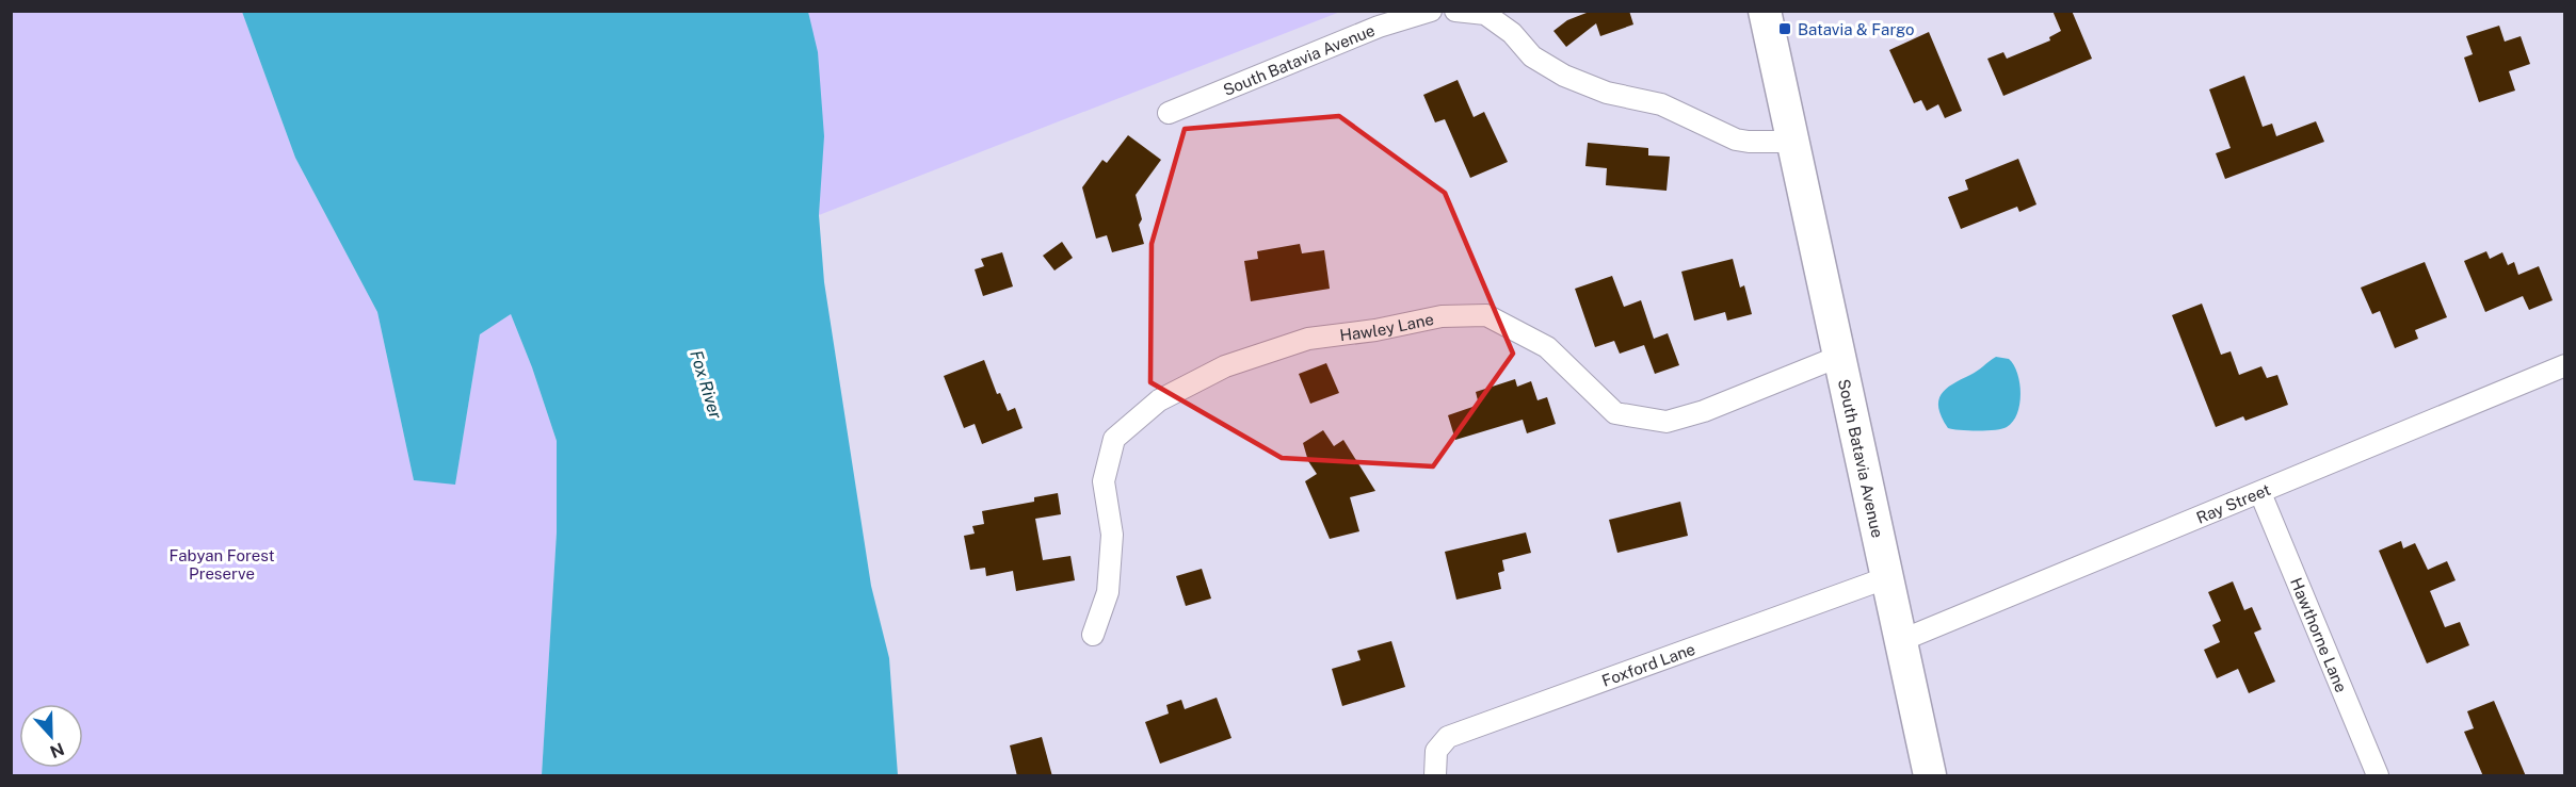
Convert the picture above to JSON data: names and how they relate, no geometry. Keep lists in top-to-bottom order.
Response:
{
  "streets": {
    "main road": ["South Batavia Avenue"],
    "street": [
      "Hawley Lane",
      "Ray Street",
      "Hawthorne Lane",
      "Foxford Lane"
    ]
  },
  "crossings": [
    ["South Batavia Avenue", "Hawley Lane"],
    ["South Batavia Avenue", "Ray Street"],
    ["South Batavia Avenue", "Foxford Lane"],
    ["Ray Street", "Hawthorne Lane"]
  ],
  "water": ["Fox River"],
  "parks": ["Fabyan Forest Preserve"],
  "places": {
    "transit": ["Batavia & Fargo"]
  },
  "north": "bottom"
}
